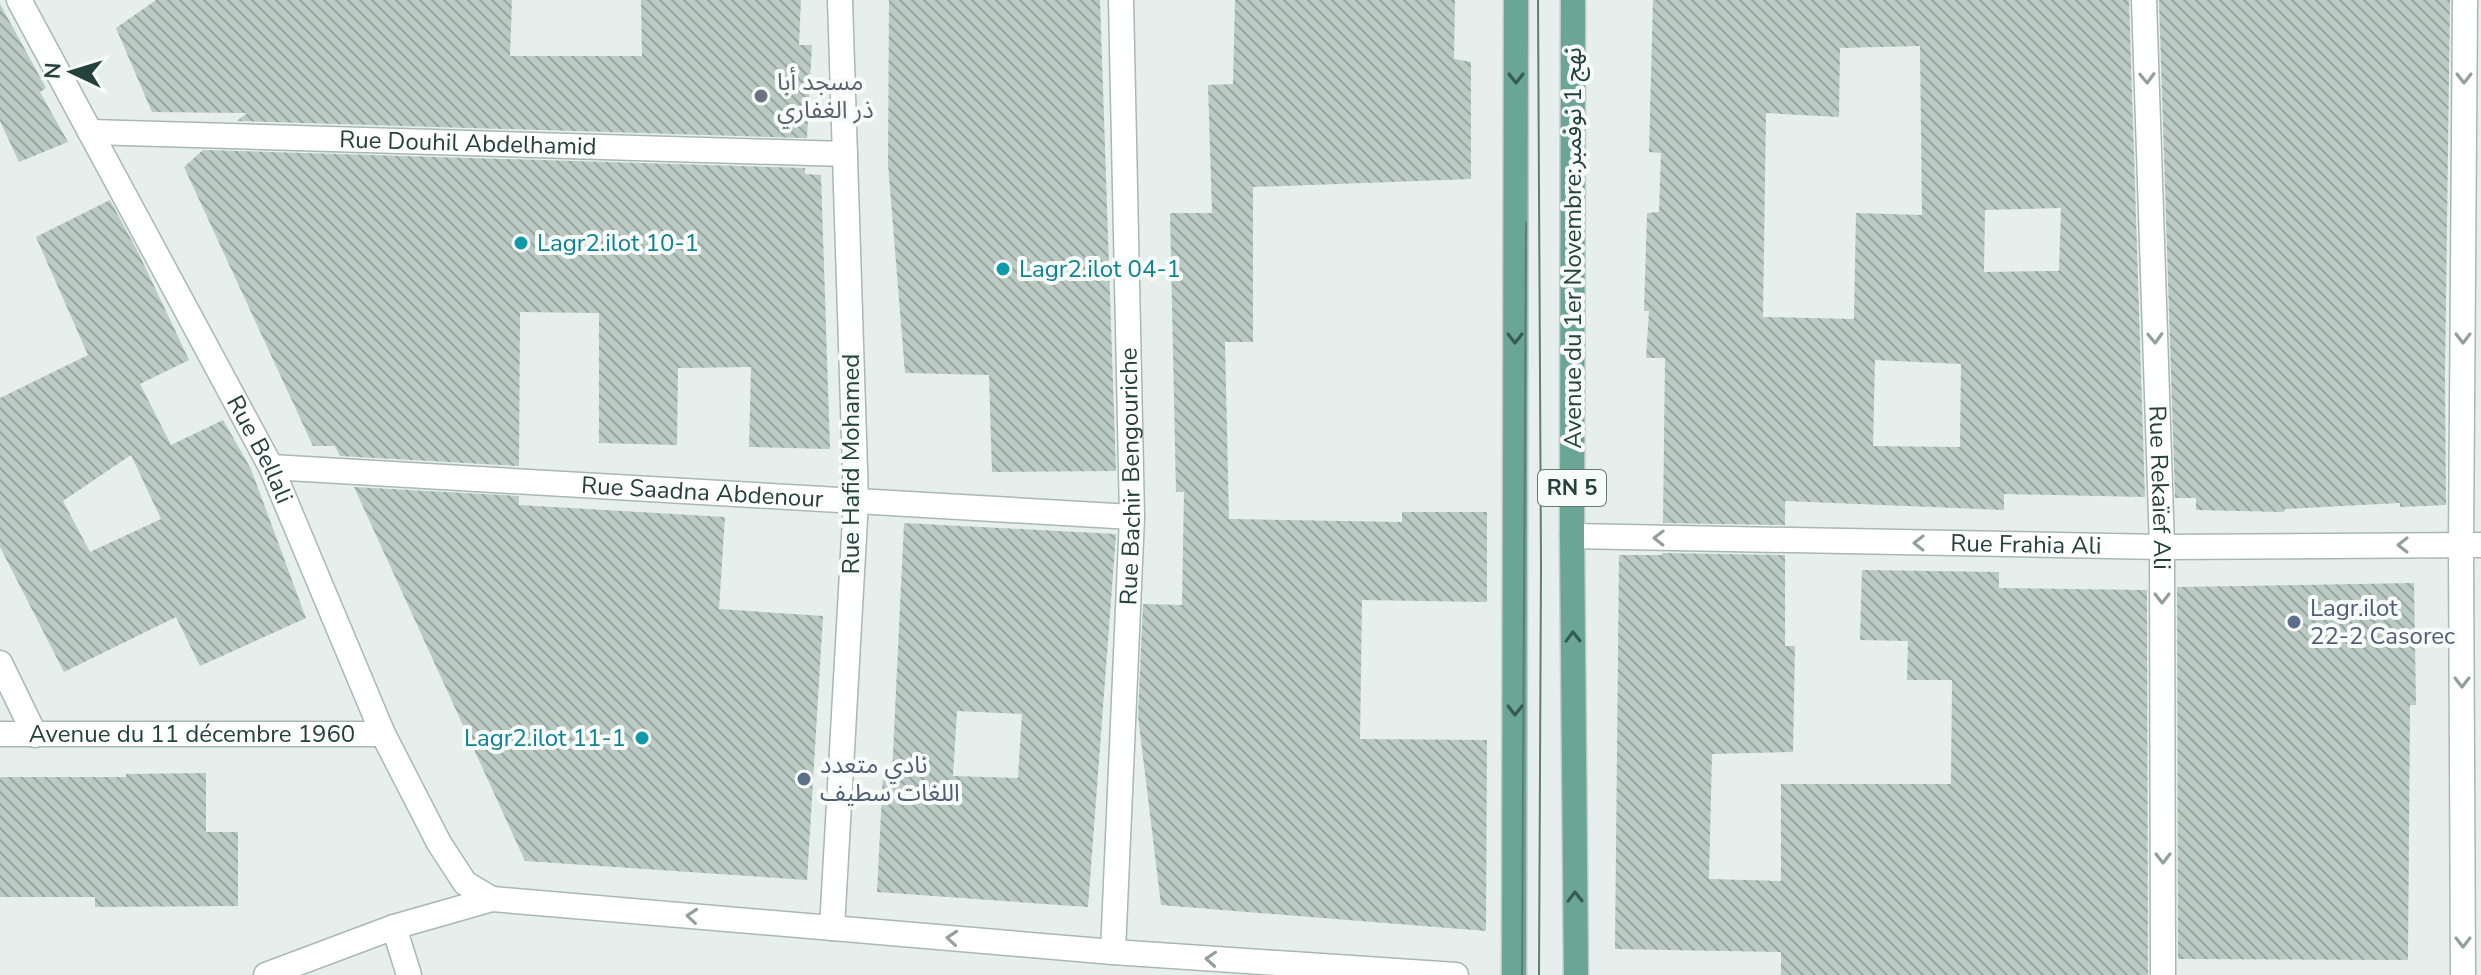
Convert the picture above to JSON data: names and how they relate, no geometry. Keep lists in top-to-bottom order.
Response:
{
  "streets": {
    "main road": ["Avenue du 1er Novembre;نهج 1 نوفمبر", "RN 5"],
    "street": [
      "Rue Douhil Abdelhamid",
      "Rue Bellali",
      "Rue Hafid Mohamed",
      "Rue Bachir Bengouriche",
      "Rue Rekaïef Ali",
      "Rue Saadna Abdenour",
      "Rue Frahia Ali",
      "Avenue du 11 décembre 1960"
    ]
  },
  "crossings": [
    ["Rue Douhil Abdelhamid", "Rue Bellali"],
    ["Rue Douhil Abdelhamid", "Rue Hafid Mohamed"],
    ["Avenue du 1er Novembre;نهج 1 نوفمبر", "Rue Frahia Ali"],
    ["Rue Bellali", "Rue Saadna Abdenour"],
    ["Rue Bellali", "Avenue du 11 décembre 1960"],
    ["Rue Hafid Mohamed", "Rue Saadna Abdenour"],
    ["Rue Bachir Bengouriche", "Rue Saadna Abdenour"],
    ["Rue Rekaïef Ali", "Rue Frahia Ali"]
  ],
  "one_way": ["Rue Rekaïef Ali", "Rue Frahia Ali"],
  "places": [
    "مسجد أبا ذر الغفاري",
    "Lagr2.ilot 10-1",
    "Lagr2.ilot 04-1",
    "Lagr.ilot 22-2 Casorec",
    "Lagr2.ilot 11-1",
    "نادي متعدد اللغات سطيف"
  ],
  "north": "left"
}
